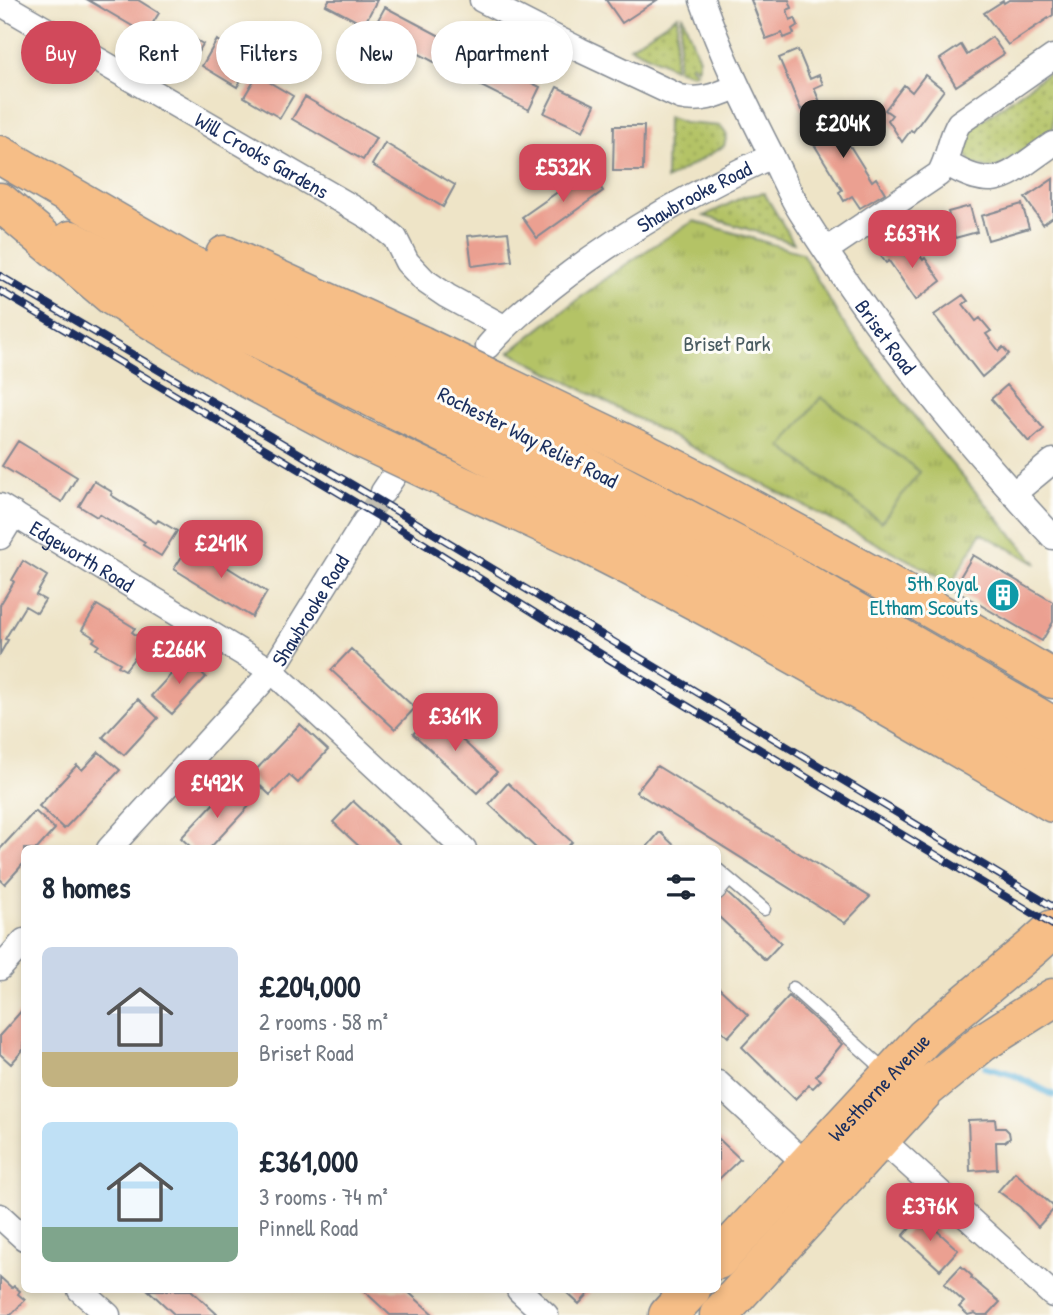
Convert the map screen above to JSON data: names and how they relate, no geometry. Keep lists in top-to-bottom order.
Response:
{
  "streets": {
    "highway": ["Rochester Way Relief Road", "Westhorne Avenue"],
    "street": [
      "Will Crooks Gardens",
      "Shawbrooke Road",
      "Briset Road",
      "Edgeworth Road"
    ]
  },
  "crossings": [
    ["Will Crooks Gardens", "Shawbrooke Road"],
    ["Shawbrooke Road", "Briset Road"],
    ["Shawbrooke Road", "Rochester Way Relief Road"],
    ["Shawbrooke Road", "Edgeworth Road"]
  ],
  "parks": ["Briset Park"],
  "places": {
    "building": ["5th Royal Eltham Scouts"]
  },
  "page": {
    "chip": [
      "Buy",
      "Rent",
      "Filters",
      "New",
      "Apartment"
    ],
    "price": [
      "£204K",
      "£532K",
      "£637K",
      "£241K",
      "£266K",
      "£361K",
      "£492K",
      "£376K"
    ],
    "heading": "8 homes",
    "list": [
      {
        "name": "£204,000",
        "note": "2 rooms · 58 m² · Briset Road"
      },
      {
        "name": "£361,000",
        "note": "3 rooms · 74 m² · Pinnell Road"
      }
    ]
  }
}
